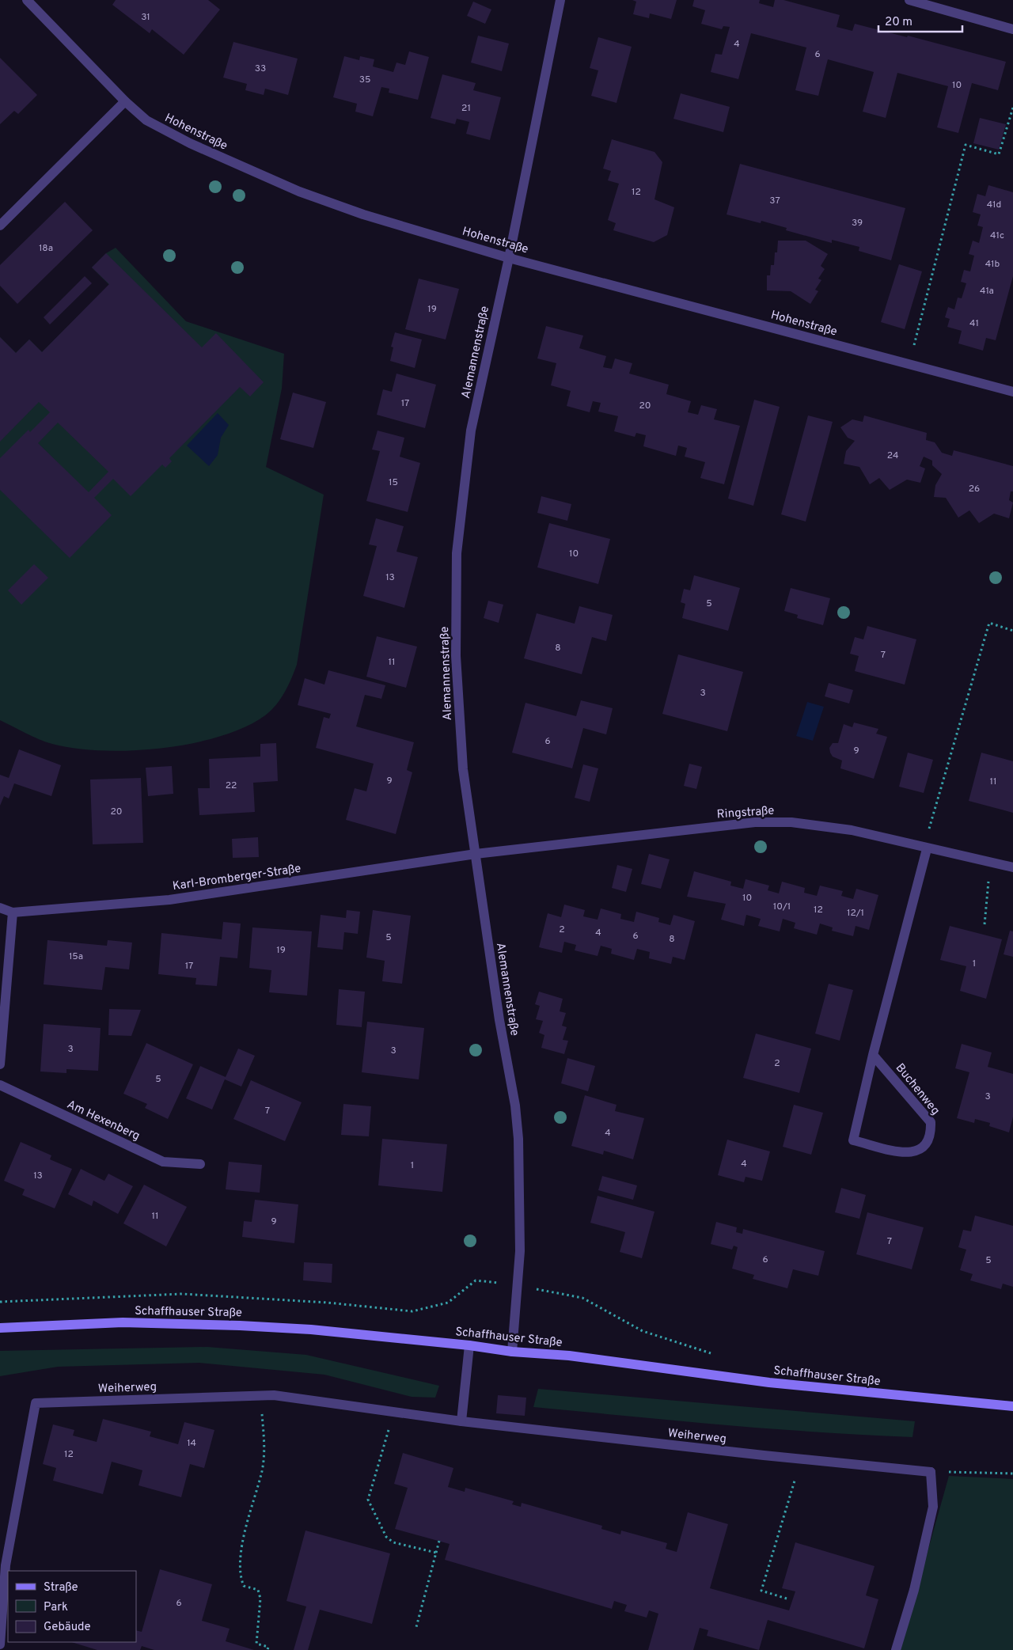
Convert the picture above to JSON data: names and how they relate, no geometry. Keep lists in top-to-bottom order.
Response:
{
  "streets": {
    "main road": ["Schaffhauser Straße"],
    "street": [
      "Hohenstraße",
      "Alemannenstraße",
      "Ringstraße",
      "Karl-Bromberger-Straße",
      "Buchenweg",
      "Am Hexenberg",
      "Weiherweg"
    ]
  },
  "crossings": [
    ["Hohenstraße", "Alemannenstraße"],
    ["Alemannenstraße", "Ringstraße"],
    ["Alemannenstraße", "Karl-Bromberger-Straße"],
    ["Alemannenstraße", "Schaffhauser Straße"],
    ["Ringstraße", "Karl-Bromberger-Straße"],
    ["Ringstraße", "Buchenweg"]
  ],
  "house_numbers": [
    "31",
    "4",
    "6",
    "33",
    "35",
    "10",
    "21",
    "12",
    "37",
    "41d",
    "39",
    "41c",
    "18a",
    "41b",
    "41a",
    "19",
    "41",
    "17",
    "20",
    "24",
    "15",
    "26",
    "10",
    "13",
    "5",
    "8",
    "7",
    "11",
    "3",
    "6",
    "9",
    "9",
    "11",
    "22",
    "20",
    "10",
    "10/1",
    "12",
    "12/1",
    "2",
    "4",
    "6",
    "5",
    "8",
    "19",
    "15a",
    "1",
    "17",
    "3",
    "3",
    "2",
    "5",
    "3",
    "7",
    "4",
    "4",
    "1",
    "13",
    "11",
    "9",
    "7",
    "6",
    "5",
    "14",
    "12",
    "6"
  ],
  "legend": ["Straße", "Park", "Gebäude"],
  "scale_bar": "20 m"
}
